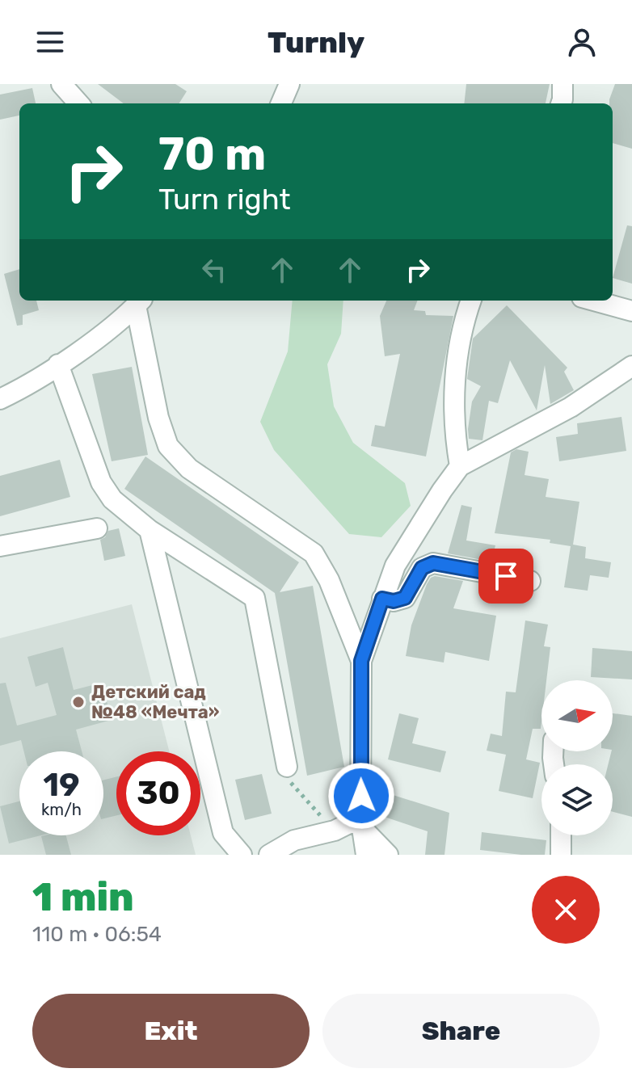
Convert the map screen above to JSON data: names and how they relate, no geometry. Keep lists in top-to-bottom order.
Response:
{
  "places": ["Детский сад №48 «Мечта»"],
  "north": "right",
  "page": {
    "header": "Turnly",
    "turn": ["70 m", "Turn right"],
    "speed": "19 km/h",
    "limit": "30",
    "heading": ["1 min", "110 m · 06:54"],
    "buttons": ["Exit", "Share"]
  }
}
